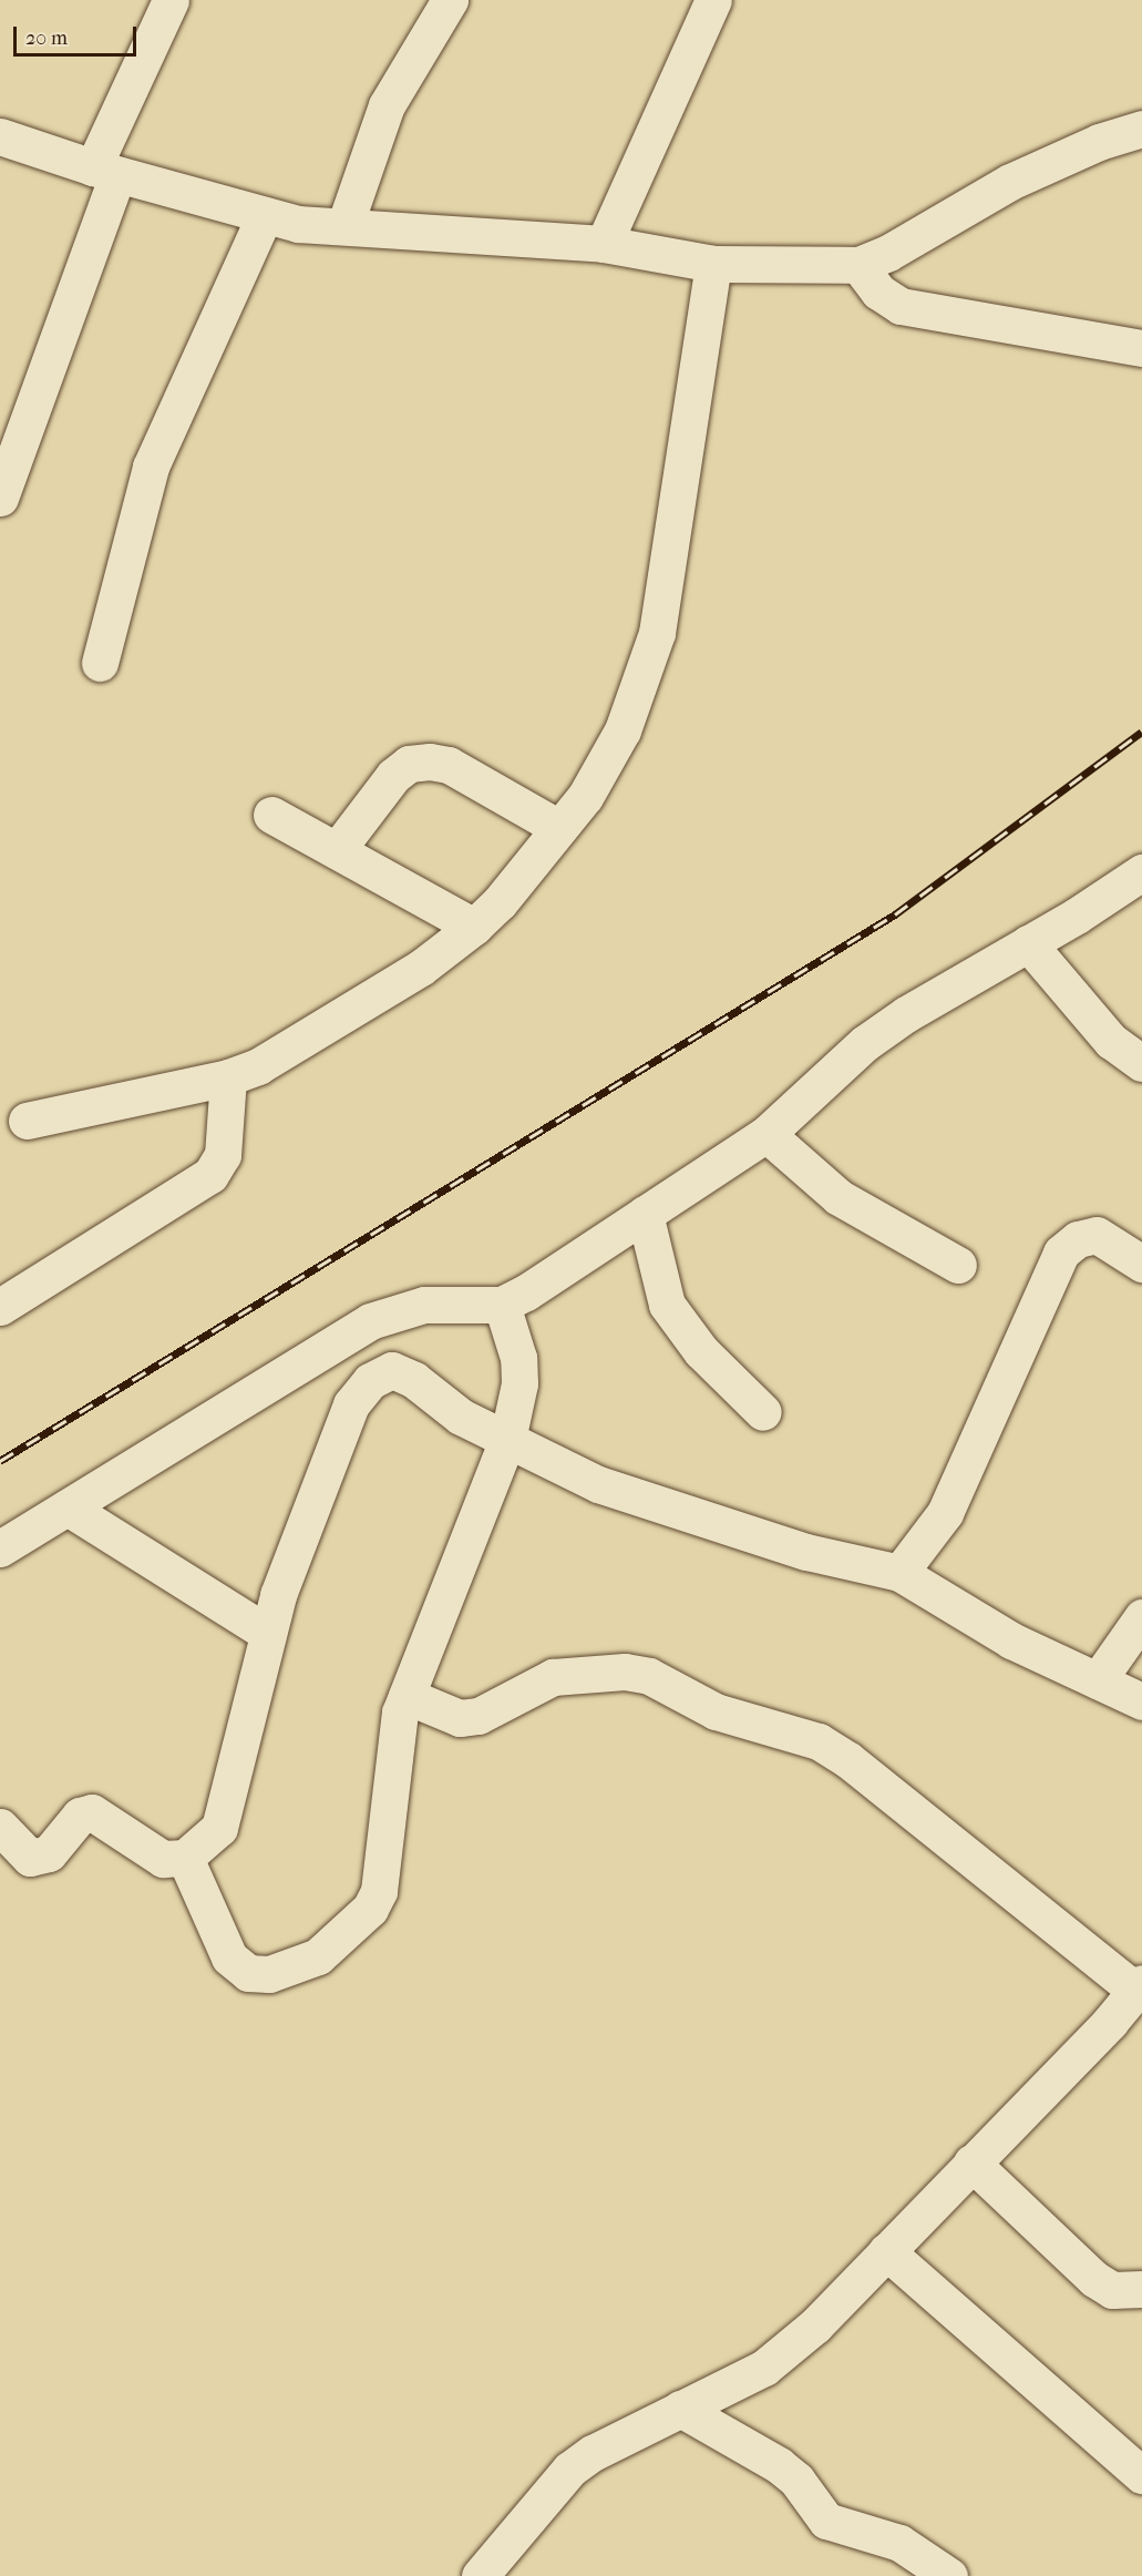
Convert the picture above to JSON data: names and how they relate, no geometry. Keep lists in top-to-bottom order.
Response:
{
  "scale_bar": "20 m"
}
